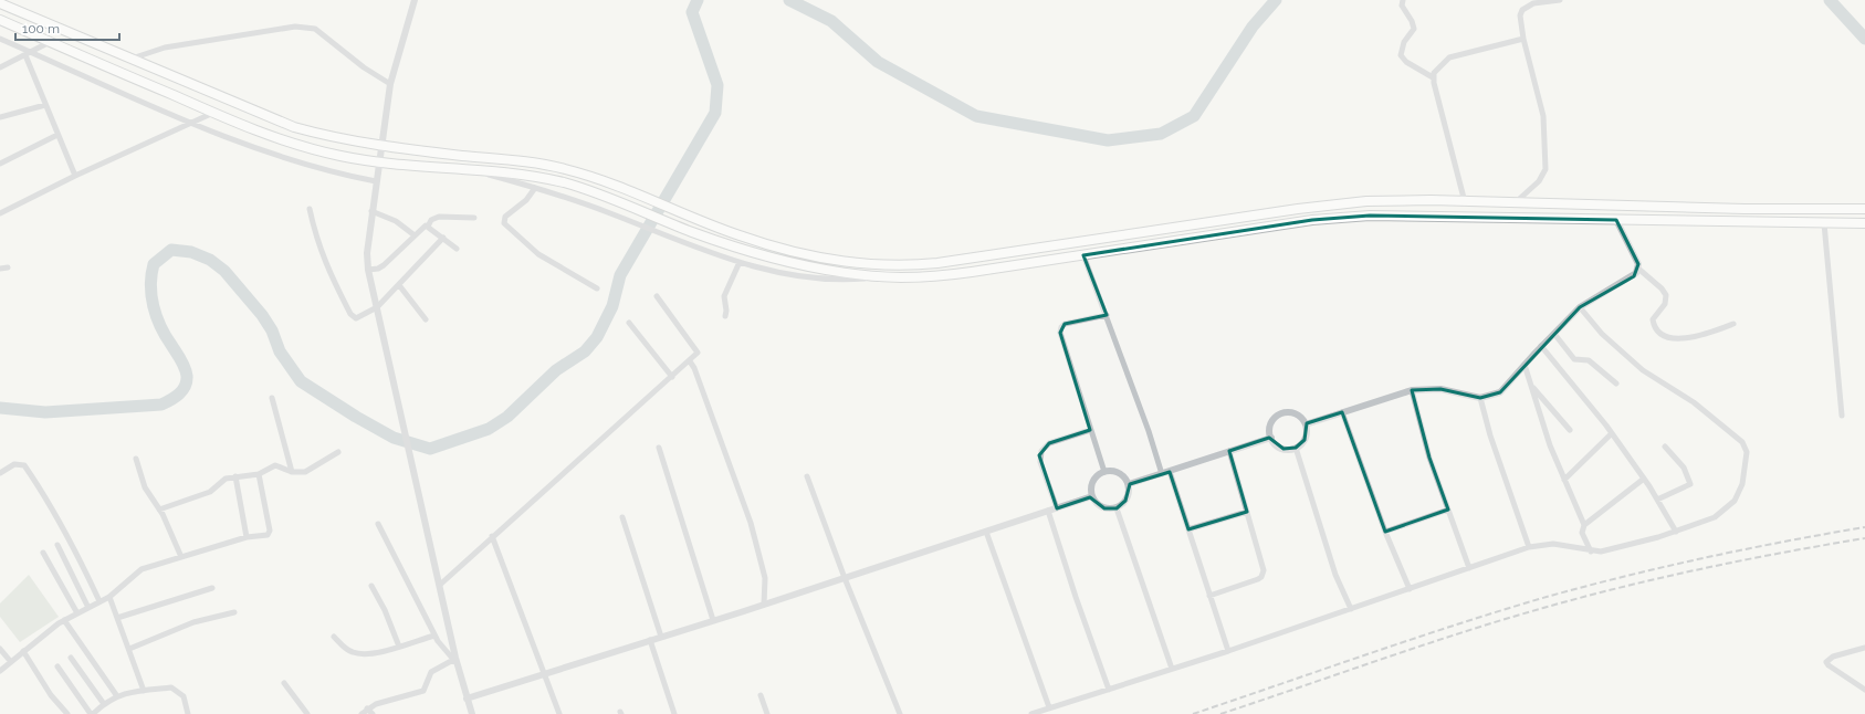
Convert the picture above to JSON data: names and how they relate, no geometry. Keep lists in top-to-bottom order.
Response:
{
  "scale_bar": "100 m"
}
